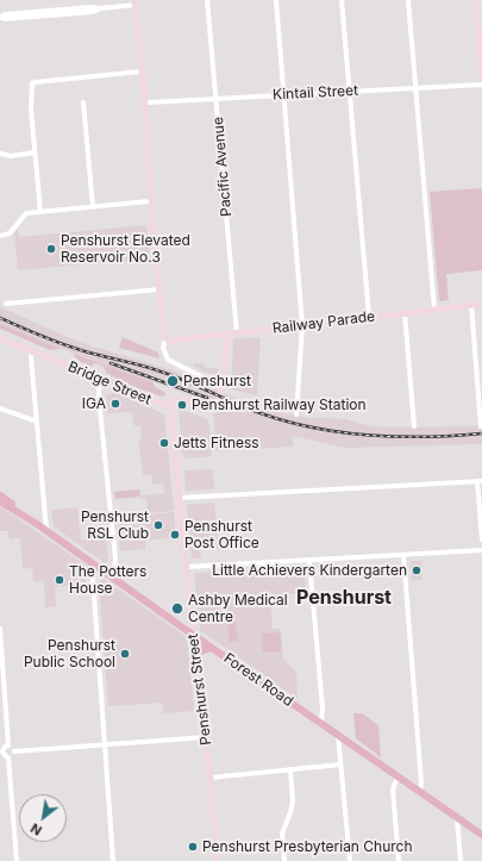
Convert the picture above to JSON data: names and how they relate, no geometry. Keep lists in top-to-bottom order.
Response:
{
  "streets": {
    "main road": ["Forest Road"],
    "street": [
      "Kintail Street",
      "Pacific Avenue",
      "Railway Parade",
      "Bridge Street",
      "Penshurst Street"
    ]
  },
  "crossings": [
    ["Kintail Street", "Pacific Avenue"],
    ["Pacific Avenue", "Railway Parade"],
    ["Bridge Street", "Penshurst Street"],
    ["Forest Road", "Penshurst Street"]
  ],
  "districts": ["Penshurst"],
  "places": [
    "Penshurst Elevated Reservoir No.3",
    "Penshurst",
    "IGA",
    "Penshurst Railway Station",
    "Jetts Fitness",
    "Penshurst RSL Club",
    "Penshurst Post Office",
    "Little Achievers Kindergarten",
    "The Potters House",
    "Ashby Medical Centre",
    "Penshurst Public School",
    "Penshurst Presbyterian Church"
  ],
  "north": "bottom left"
}
